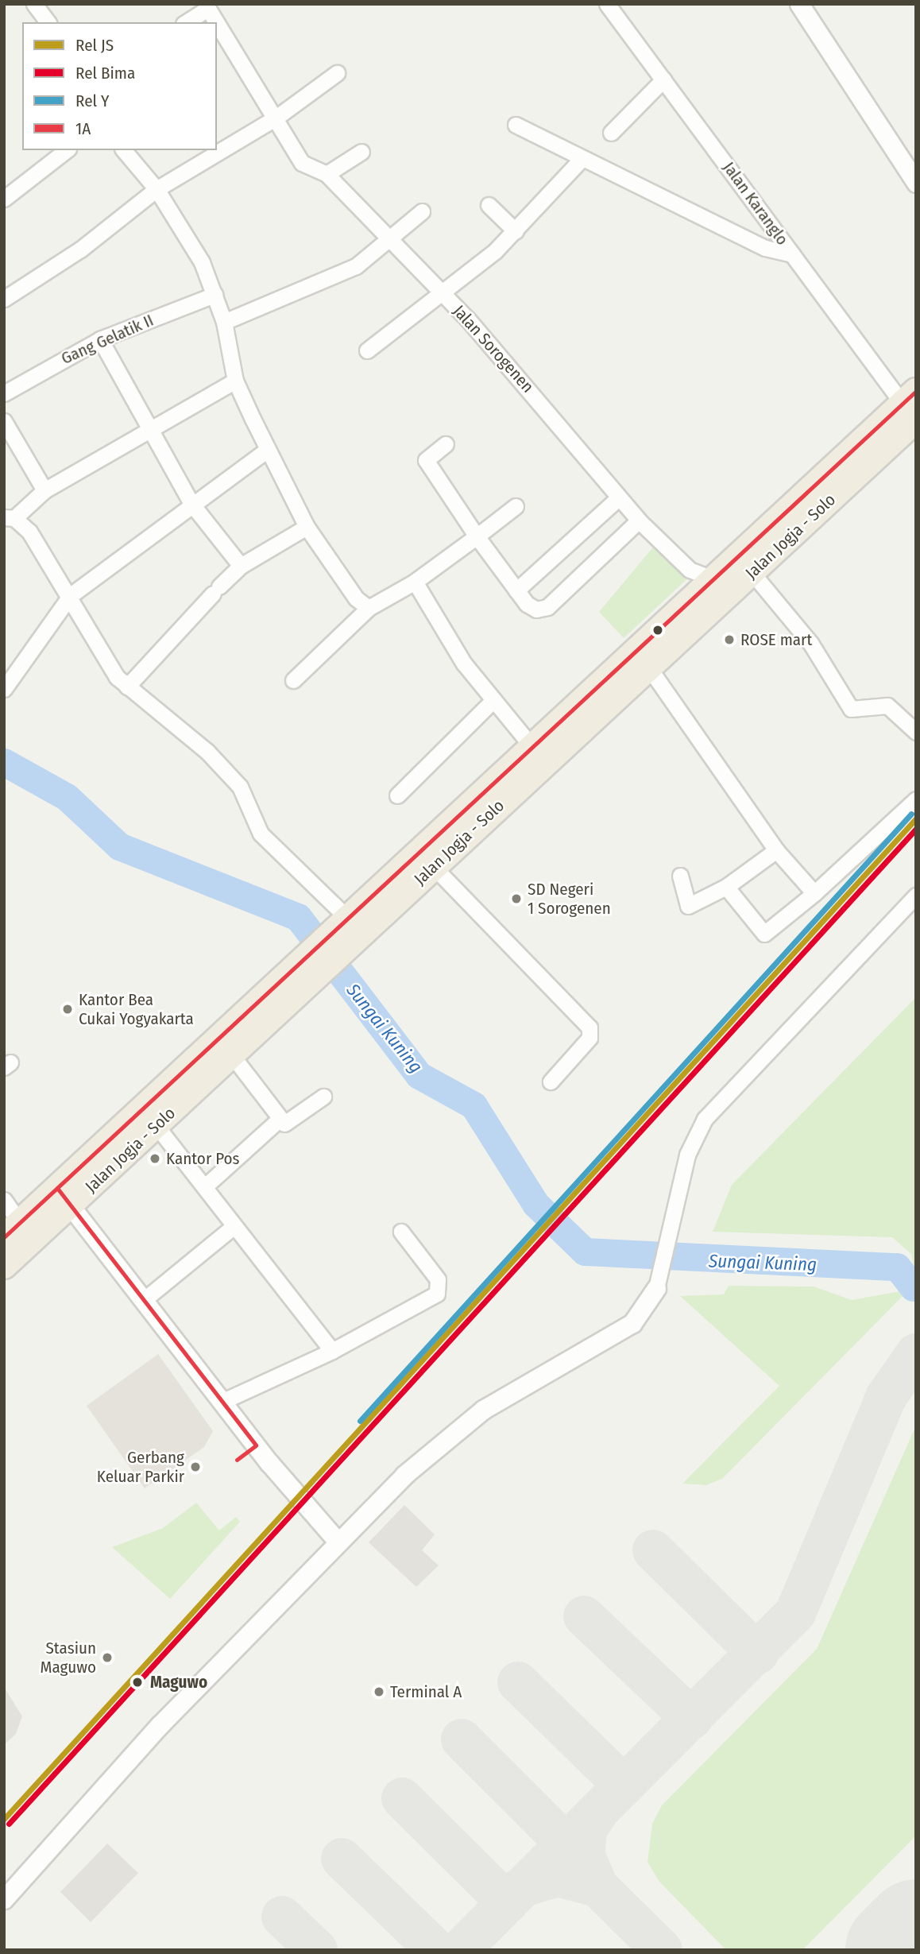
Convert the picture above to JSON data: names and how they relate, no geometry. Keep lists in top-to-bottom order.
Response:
{
  "streets": {
    "highway": ["Jalan Jogja - Solo"],
    "street": ["Jalan Karanglo", "Gang Gelatik II", "Jalan Sorogenen"]
  },
  "crossings": [
    ["Jalan Karanglo", "Jalan Jogja - Solo"],
    ["Jalan Sorogenen", "Jalan Jogja - Solo"]
  ],
  "water": ["Sungai Kuning"],
  "places": [
    "ROSE mart",
    "SD Negeri 1 Sorogenen",
    "Kantor Bea Cukai Yogyakarta",
    "Kantor Pos",
    "Gerbang Keluar Parkir",
    "Stasiun Maguwo",
    "Maguwo",
    "Terminal A"
  ],
  "lines": [
    "transit line 1A",
    "rail line Y",
    "rail line JS",
    "rail line Bima"
  ],
  "legend": [
    "Rel JS",
    "Rel Bima",
    "Rel Y",
    "1A"
  ]
}
